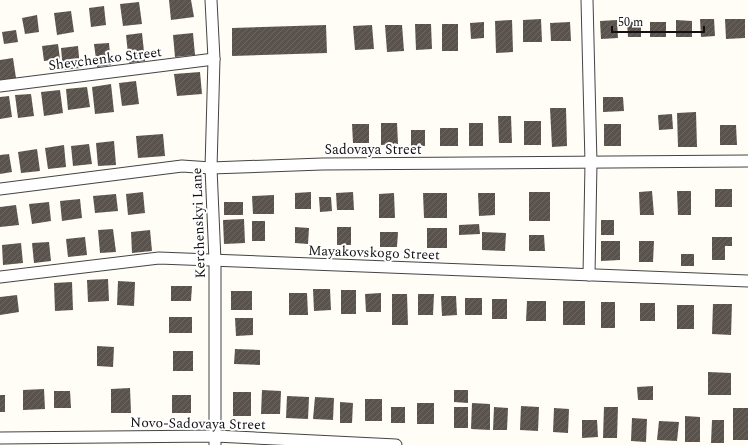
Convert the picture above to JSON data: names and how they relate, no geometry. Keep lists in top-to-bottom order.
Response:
{
  "streets": {
    "street": [
      "Shevchenko Street",
      "Sadovaya Street",
      "Kerchenskyi Lane",
      "Mayakovskogo Street",
      "Novo-Sadovaya Street"
    ]
  },
  "crossings": [
    ["Shevchenko Street", "Kerchenskyi Lane"],
    ["Sadovaya Street", "Kerchenskyi Lane"],
    ["Kerchenskyi Lane", "Mayakovskogo Street"],
    ["Kerchenskyi Lane", "Novo-Sadovaya Street"]
  ],
  "scale_bar": "50 m"
}
